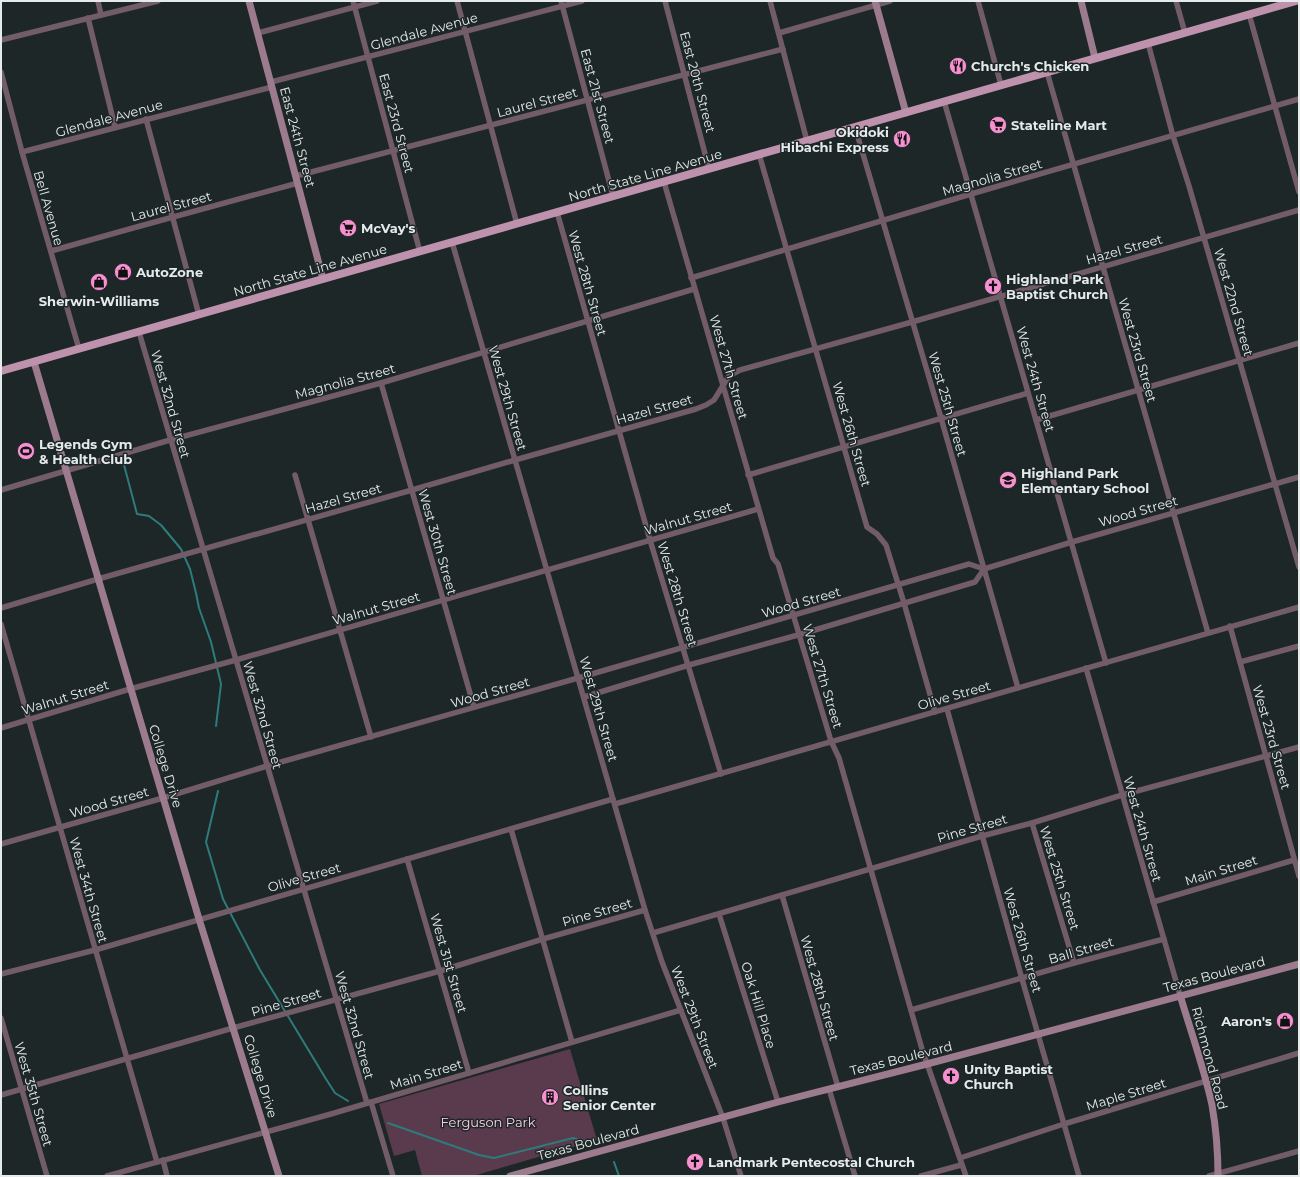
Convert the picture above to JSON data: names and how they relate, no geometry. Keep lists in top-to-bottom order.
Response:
{
  "streets": {
    "main road": ["North State Line Avenue"],
    "street": [
      "Glendale Avenue",
      "East 20th Street",
      "East 21st Street",
      "Laurel Street",
      "East 23rd Street",
      "East 24th Street",
      "Magnolia Street",
      "Bell Avenue",
      "Hazel Street",
      "West 28th Street",
      "West 22nd Street",
      "West 23rd Street",
      "West 27th Street",
      "West 24th Street",
      "West 29th Street",
      "West 32nd Street",
      "West 25th Street",
      "West 26th Street",
      "Wood Street",
      "Walnut Street",
      "West 30th Street",
      "Olive Street",
      "College Drive",
      "Pine Street",
      "Main Street",
      "West 34th Street",
      "Ball Street",
      "West 31st Street",
      "Texas Boulevard",
      "Oak Hill Place",
      "Richmond Road",
      "West 35th Street",
      "Maple Street"
    ]
  },
  "crossings": [
    ["Glendale Avenue", "East 21st Street"],
    ["Glendale Avenue", "East 23rd Street"],
    ["Glendale Avenue", "East 24th Street"],
    ["Glendale Avenue", "Bell Avenue"],
    ["East 20th Street", "Laurel Street"],
    ["East 20th Street", "North State Line Avenue"],
    ["East 21st Street", "Laurel Street"],
    ["East 21st Street", "North State Line Avenue"],
    ["Laurel Street", "East 23rd Street"],
    ["Laurel Street", "East 24th Street"],
    ["Laurel Street", "Bell Avenue"],
    ["East 23rd Street", "North State Line Avenue"],
    ["East 24th Street", "North State Line Avenue"],
    ["North State Line Avenue", "Bell Avenue"],
    ["North State Line Avenue", "West 28th Street"],
    ["North State Line Avenue", "West 22nd Street"],
    ["North State Line Avenue", "West 23rd Street"],
    ["North State Line Avenue", "West 27th Street"],
    ["North State Line Avenue", "West 24th Street"],
    ["North State Line Avenue", "West 29th Street"],
    ["North State Line Avenue", "West 32nd Street"],
    ["North State Line Avenue", "West 25th Street"],
    ["North State Line Avenue", "West 26th Street"],
    ["North State Line Avenue", "College Drive"],
    ["Magnolia Street", "West 28th Street"],
    ["Magnolia Street", "West 22nd Street"],
    ["Magnolia Street", "West 23rd Street"],
    ["Magnolia Street", "West 27th Street"],
    ["Magnolia Street", "West 24th Street"],
    ["Magnolia Street", "West 29th Street"],
    ["Magnolia Street", "West 32nd Street"],
    ["Magnolia Street", "West 25th Street"],
    ["Magnolia Street", "West 26th Street"],
    ["Magnolia Street", "West 30th Street"],
    ["Magnolia Street", "College Drive"],
    ["Hazel Street", "West 28th Street"],
    ["Hazel Street", "West 22nd Street"],
    ["Hazel Street", "West 23rd Street"],
    ["Hazel Street", "West 27th Street"],
    ["Hazel Street", "West 24th Street"],
    ["Hazel Street", "West 29th Street"],
    ["Hazel Street", "West 32nd Street"],
    ["Hazel Street", "West 25th Street"],
    ["Hazel Street", "West 26th Street"],
    ["Hazel Street", "West 30th Street"],
    ["Hazel Street", "College Drive"],
    ["West 28th Street", "Wood Street"],
    ["West 28th Street", "Walnut Street"],
    ["West 28th Street", "Olive Street"],
    ["West 28th Street", "Pine Street"],
    ["West 28th Street", "Texas Boulevard"],
    ["West 22nd Street", "Wood Street"],
    ["West 23rd Street", "Wood Street"],
    ["West 23rd Street", "Olive Street"],
    ["West 23rd Street", "Pine Street"],
    ["West 23rd Street", "Main Street"],
    ["West 27th Street", "Wood Street"],
    ["West 27th Street", "Walnut Street"],
    ["West 27th Street", "Olive Street"],
    ["West 27th Street", "Pine Street"],
    ["West 27th Street", "Ball Street"],
    ["West 27th Street", "Texas Boulevard"],
    ["West 27th Street", "Maple Street"],
    ["West 24th Street", "Wood Street"],
    ["West 24th Street", "Olive Street"],
    ["West 24th Street", "Pine Street"],
    ["West 24th Street", "Main Street"],
    ["West 24th Street", "Ball Street"],
    ["West 24th Street", "Texas Boulevard"],
    ["West 24th Street", "Richmond Road"],
    ["West 29th Street", "Wood Street"],
    ["West 29th Street", "Walnut Street"],
    ["West 29th Street", "Olive Street"],
    ["West 29th Street", "Pine Street"],
    ["West 29th Street", "Main Street"],
    ["West 29th Street", "Texas Boulevard"],
    ["West 32nd Street", "Wood Street"],
    ["West 32nd Street", "Walnut Street"],
    ["West 32nd Street", "Olive Street"],
    ["West 32nd Street", "Pine Street"],
    ["West 32nd Street", "Main Street"],
    ["West 25th Street", "Wood Street"],
    ["West 25th Street", "Olive Street"],
    ["West 25th Street", "Pine Street"],
    ["West 25th Street", "Ball Street"],
    ["West 26th Street", "Wood Street"],
    ["West 26th Street", "Olive Street"],
    ["West 26th Street", "Pine Street"],
    ["West 26th Street", "Ball Street"],
    ["West 26th Street", "Texas Boulevard"],
    ["West 26th Street", "Maple Street"],
    ["Wood Street", "West 30th Street"],
    ["Wood Street", "College Drive"],
    ["Wood Street", "West 34th Street"],
    ["Walnut Street", "West 30th Street"],
    ["Walnut Street", "College Drive"],
    ["Walnut Street", "West 34th Street"],
    ["Olive Street", "College Drive"],
    ["Olive Street", "West 34th Street"],
    ["Olive Street", "West 31st Street"],
    ["College Drive", "Pine Street"],
    ["College Drive", "Main Street"],
    ["Pine Street", "West 34th Street"],
    ["Pine Street", "West 31st Street"],
    ["Pine Street", "Oak Hill Place"],
    ["Pine Street", "West 35th Street"],
    ["Main Street", "West 34th Street"],
    ["Main Street", "West 31st Street"],
    ["Texas Boulevard", "Oak Hill Place"],
    ["Texas Boulevard", "Richmond Road"],
    ["Richmond Road", "Maple Street"]
  ],
  "parks": ["Ferguson Park"],
  "places": {
    "restaurant": ["Church's Chicken", "Okidoki Hibachi Express"],
    "supermarket": ["Stateline Mart", "McVay's"],
    "shop": ["AutoZone", "Sherwin-Williams", "Aaron's"],
    "church": ["Highland Park Baptist Church", "Unity Baptist Church", "Landmark Pentecostal Church"],
    "sports": ["Legends Gym & Health Club"],
    "school or university": ["Highland Park Elementary School"],
    "building": ["Collins Senior Center"]
  }
}
